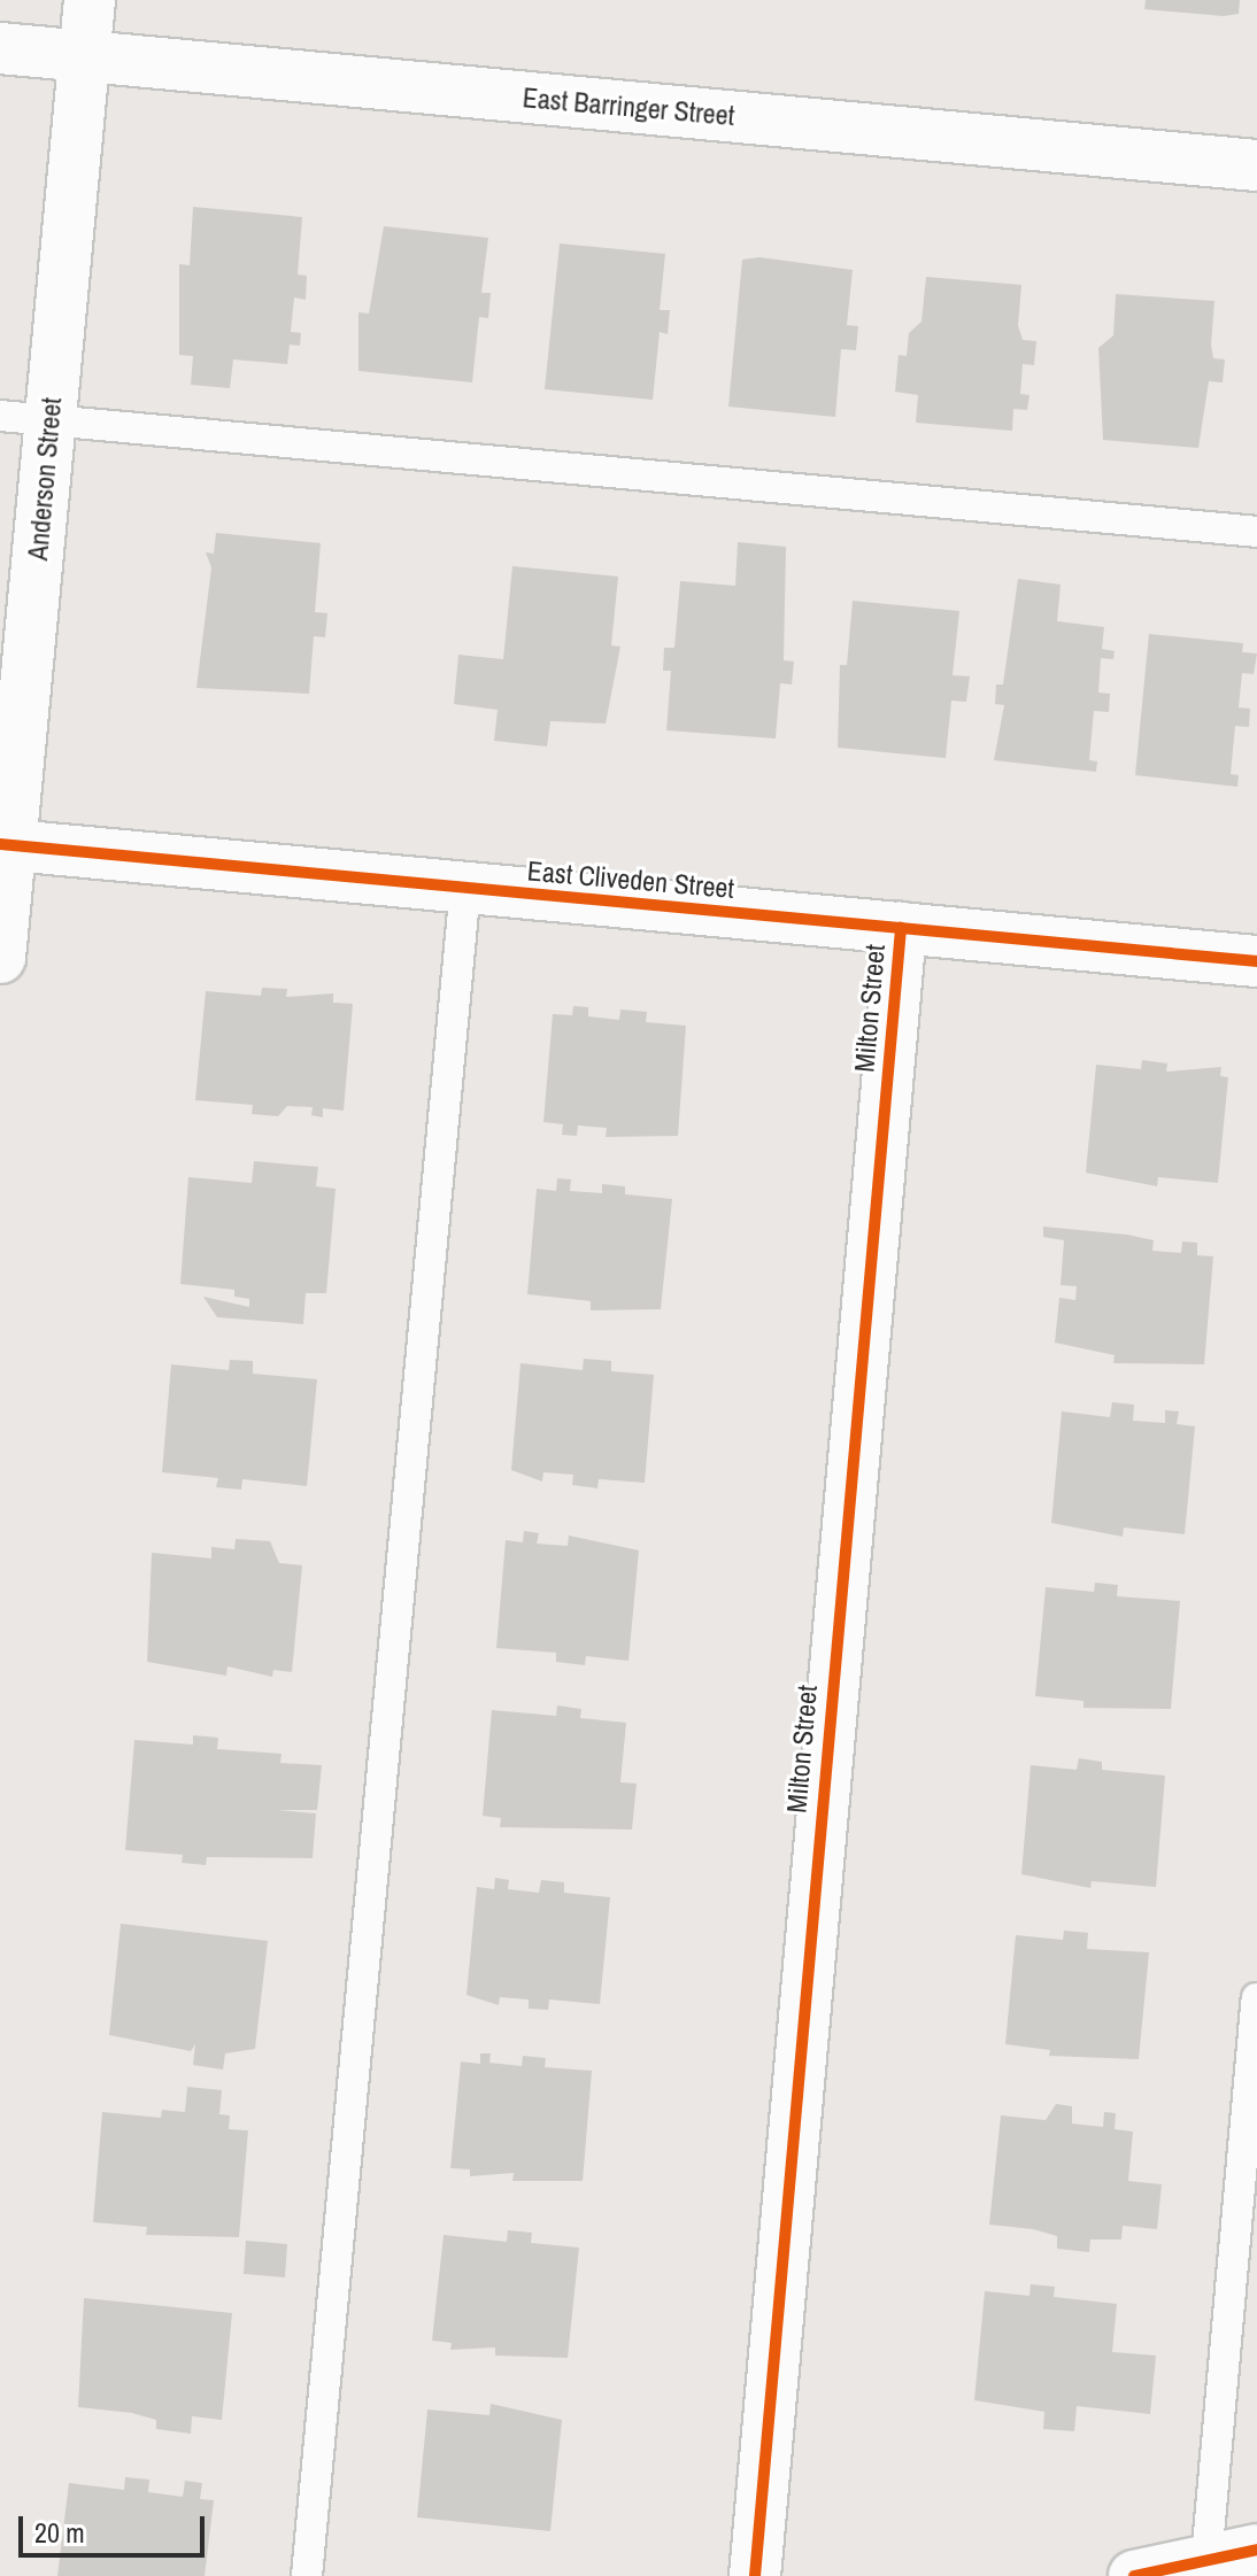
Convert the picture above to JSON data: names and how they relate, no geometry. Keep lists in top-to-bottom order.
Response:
{
  "streets": {
    "street": [
      "East Barringer Street",
      "Anderson Street",
      "East Cliveden Street",
      "Milton Street"
    ]
  },
  "crossings": [
    ["East Barringer Street", "Anderson Street"],
    ["Anderson Street", "East Cliveden Street"],
    ["East Cliveden Street", "Milton Street"]
  ],
  "scale_bar": "20 m"
}
